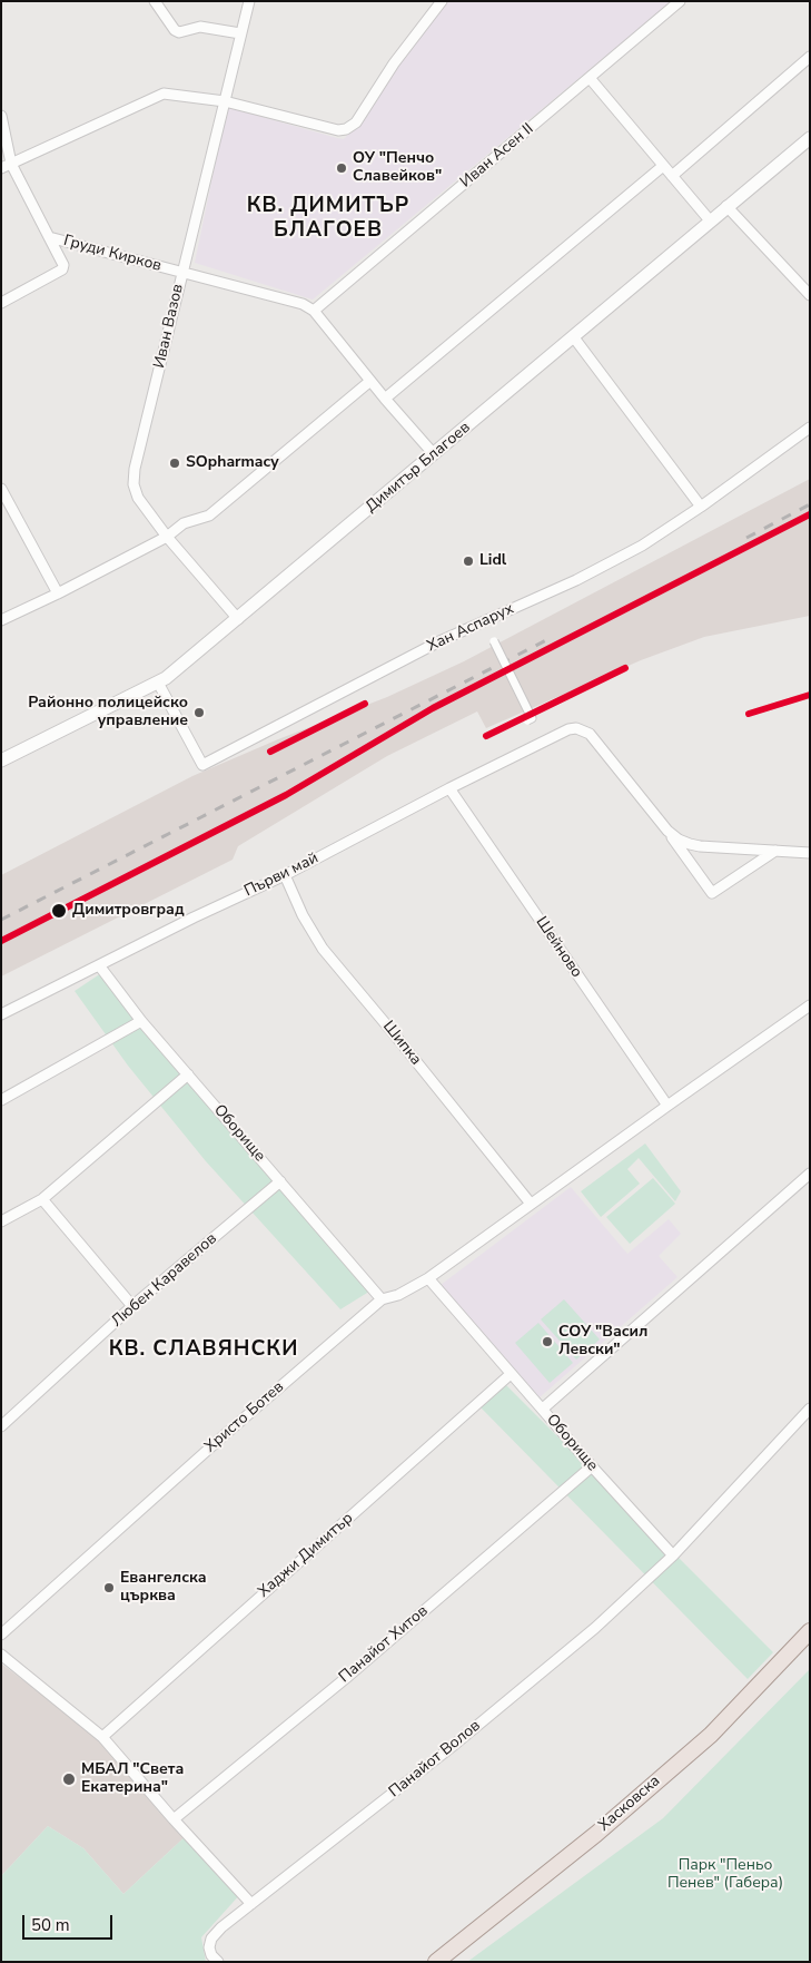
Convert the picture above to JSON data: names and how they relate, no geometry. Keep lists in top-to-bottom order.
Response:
{
  "streets": {
    "main road": ["Хасковска"],
    "street": [
      "Иван Асен II",
      "Груди Кирков",
      "Иван Вазов",
      "Димитър Благоев",
      "Хан Аспарух",
      "Първи май",
      "Шейново",
      "Шипка",
      "Оборище",
      "Любен Каравелов",
      "Христо Ботев",
      "Хаджи Димитър",
      "Панайот Хитов",
      "Панайот Волов"
    ]
  },
  "crossings": [
    ["Иван Асен II", "Груди Кирков"],
    ["Груди Кирков", "Иван Вазов"],
    ["Груди Кирков", "Димитър Благоев"],
    ["Иван Вазов", "Димитър Благоев"],
    ["Димитър Благоев", "Хан Аспарух"],
    ["Първи май", "Шейново"],
    ["Първи май", "Шипка"],
    ["Първи май", "Оборище"],
    ["Шейново", "Христо Ботев"],
    ["Шипка", "Христо Ботев"],
    ["Оборище", "Любен Каравелов"],
    ["Оборище", "Христо Ботев"],
    ["Оборище", "Хаджи Димитър"],
    ["Оборище", "Панайот Хитов"],
    ["Оборище", "Панайот Волов"]
  ],
  "districts": ["КВ. ДИМИТЪР БЛАГОЕВ", "КВ. СЛАВЯНСКИ"],
  "parks": ["Парк \"Пеньо Пенев\" (Габера)"],
  "places": [
    "ОУ \"Пенчо Славейков\"",
    "SOpharmacy",
    "Lidl",
    "Районно полицейско управление",
    "Димитровград",
    "СОУ \"Васил Левски\"",
    "Евангелска църква",
    "МБАЛ \"Света Екатерина\""
  ],
  "scale_bar": "50 m"
}
